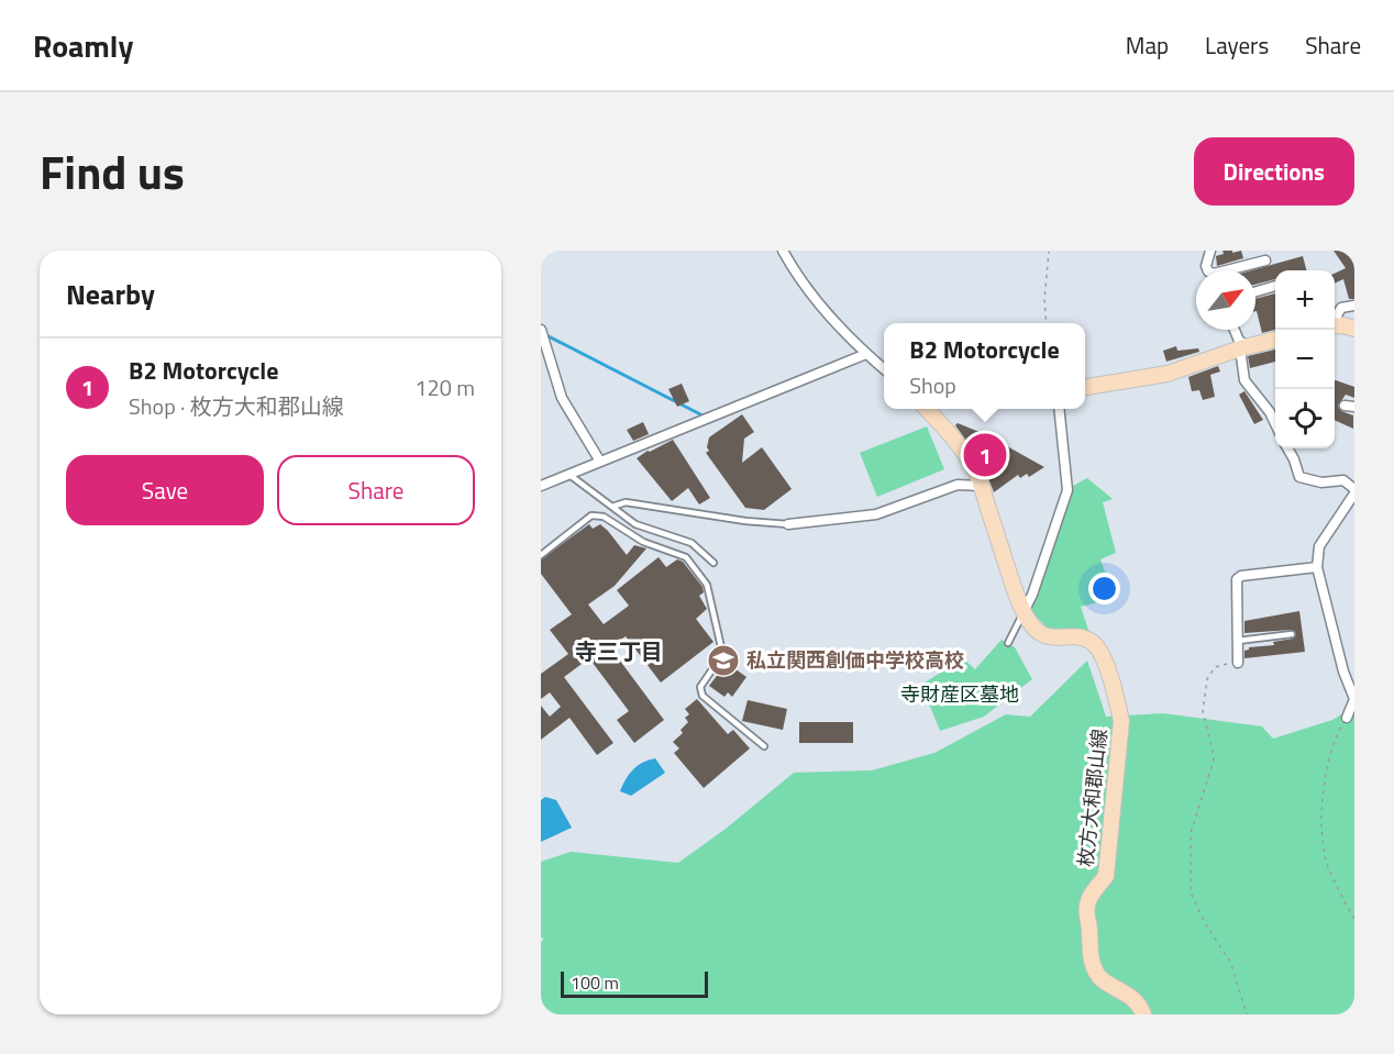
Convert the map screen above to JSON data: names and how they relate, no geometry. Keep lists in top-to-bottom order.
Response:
{
  "streets": {
    "main road": ["枚方大和郡山線"]
  },
  "districts": ["寺三丁目"],
  "parks": ["寺財産区墓地"],
  "places": {
    "school or university": ["私立関西創価中学校高校"]
  },
  "scale_bar": "100 m",
  "north": "top right",
  "page": {
    "header": "Roamly",
    "nav": ["Map", "Layers", "Share"],
    "title": "Find us",
    "buttons": [
      "Directions",
      ["Save", "Share"]
    ],
    "heading": "Nearby",
    "map_buttons": ["+", "−"],
    "popup": ["B2 Motorcycle", "Shop"],
    "list": [
      {
        "mark": "1",
        "name": "B2 Motorcycle",
        "note": "Shop · 枚方大和郡山線",
        "value": "120 m"
      }
    ],
    "pins": "1",
    "scale": "100 m"
  }
}
